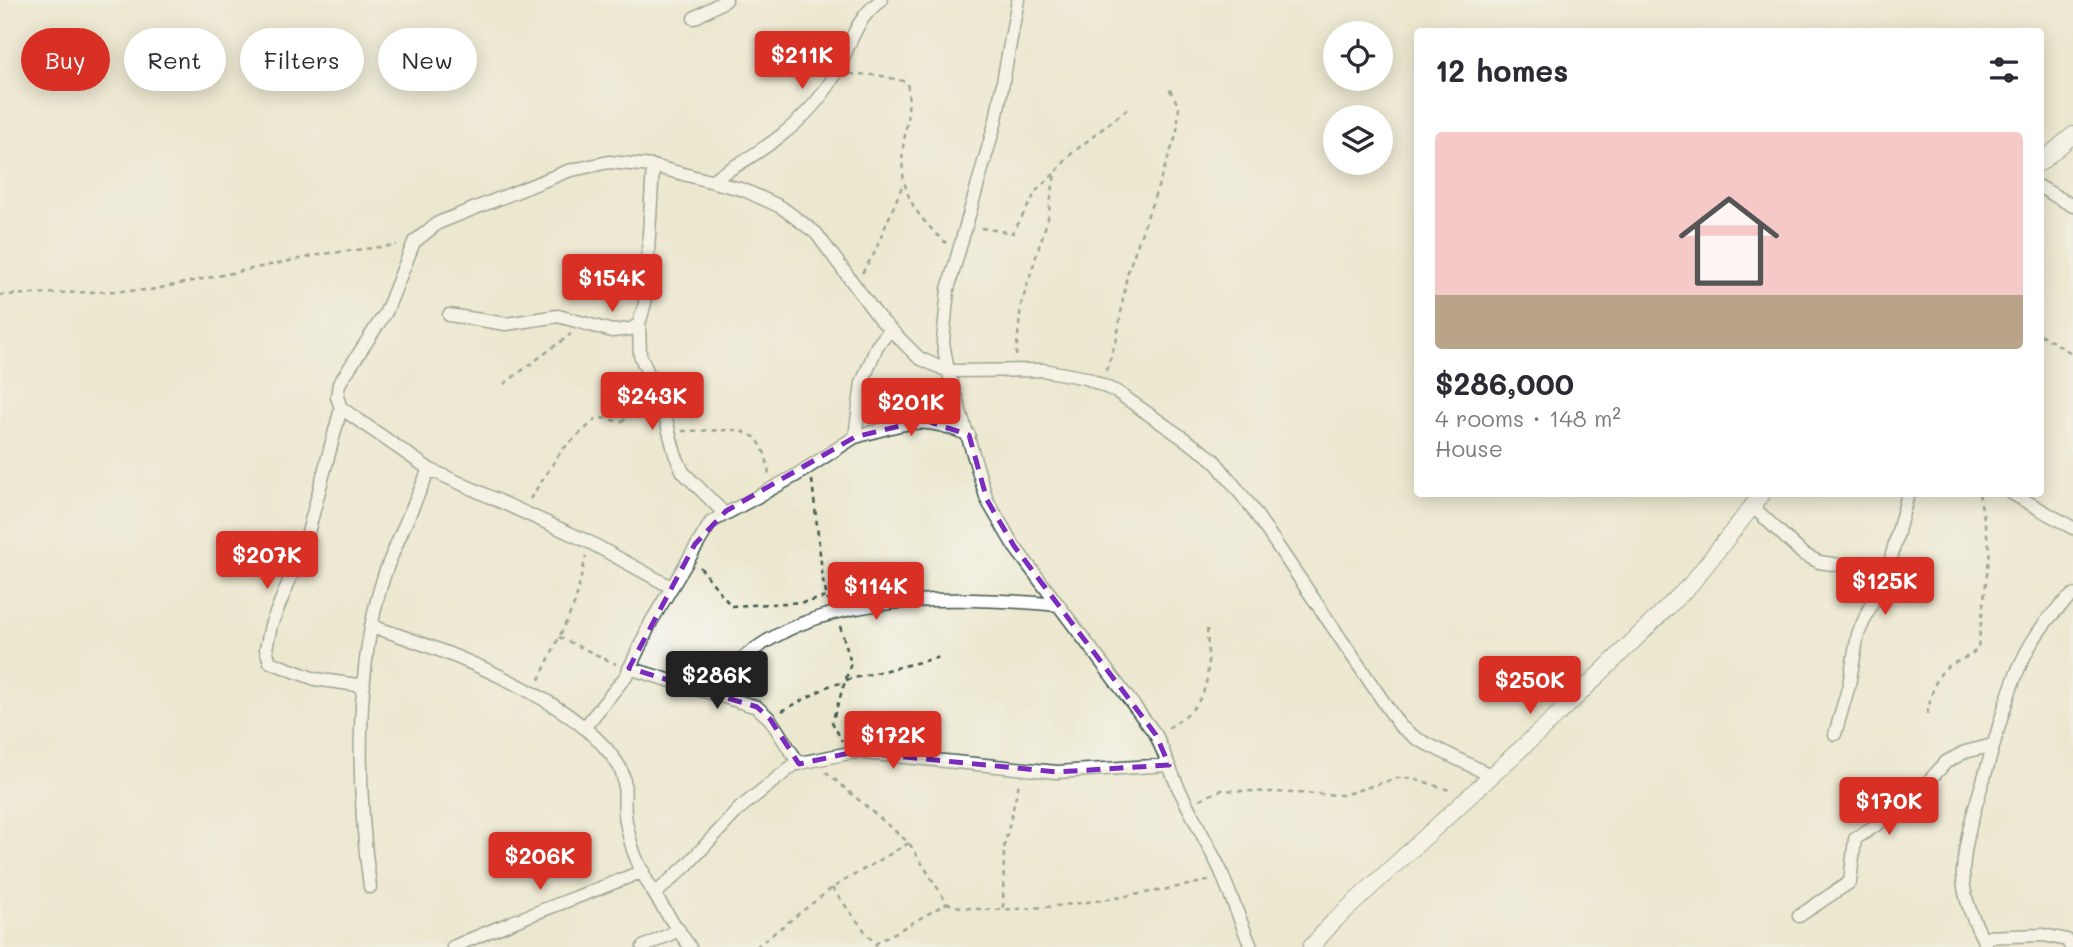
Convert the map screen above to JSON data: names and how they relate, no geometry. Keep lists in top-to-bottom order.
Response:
{
  "page": {
    "chip": [
      "Buy",
      "Rent",
      "Filters",
      "New"
    ],
    "heading": "12 homes",
    "price": [
      "$211K",
      "$154K",
      "$243K",
      "$201K",
      "$207K",
      "$125K",
      "$114K",
      "$286K",
      "$250K",
      "$172K",
      "$170K",
      "$206K"
    ],
    "list": [
      {
        "name": "$286,000",
        "note": "4 rooms · 148 m² · House"
      }
    ]
  }
}
